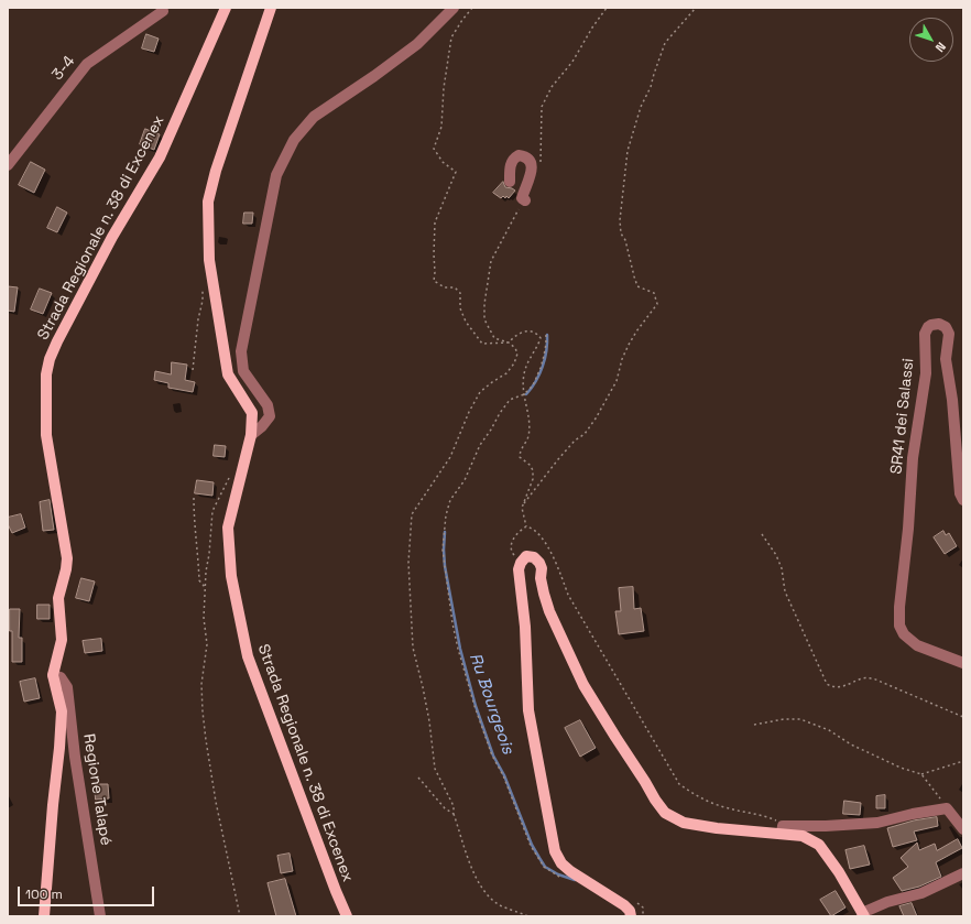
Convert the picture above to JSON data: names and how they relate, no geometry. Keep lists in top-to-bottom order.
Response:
{
  "streets": {
    "main road": ["Strada Regionale n. 38 di Excenex"],
    "street": ["3-4", "SR41 dei Salassi", "Regione Talapé"]
  },
  "crossings": [
    ["Strada Regionale n. 38 di Excenex", "Regione Talapé"]
  ],
  "water": ["Ru Bourgeois"],
  "scale_bar": "100 m",
  "north": "bottom right"
}
